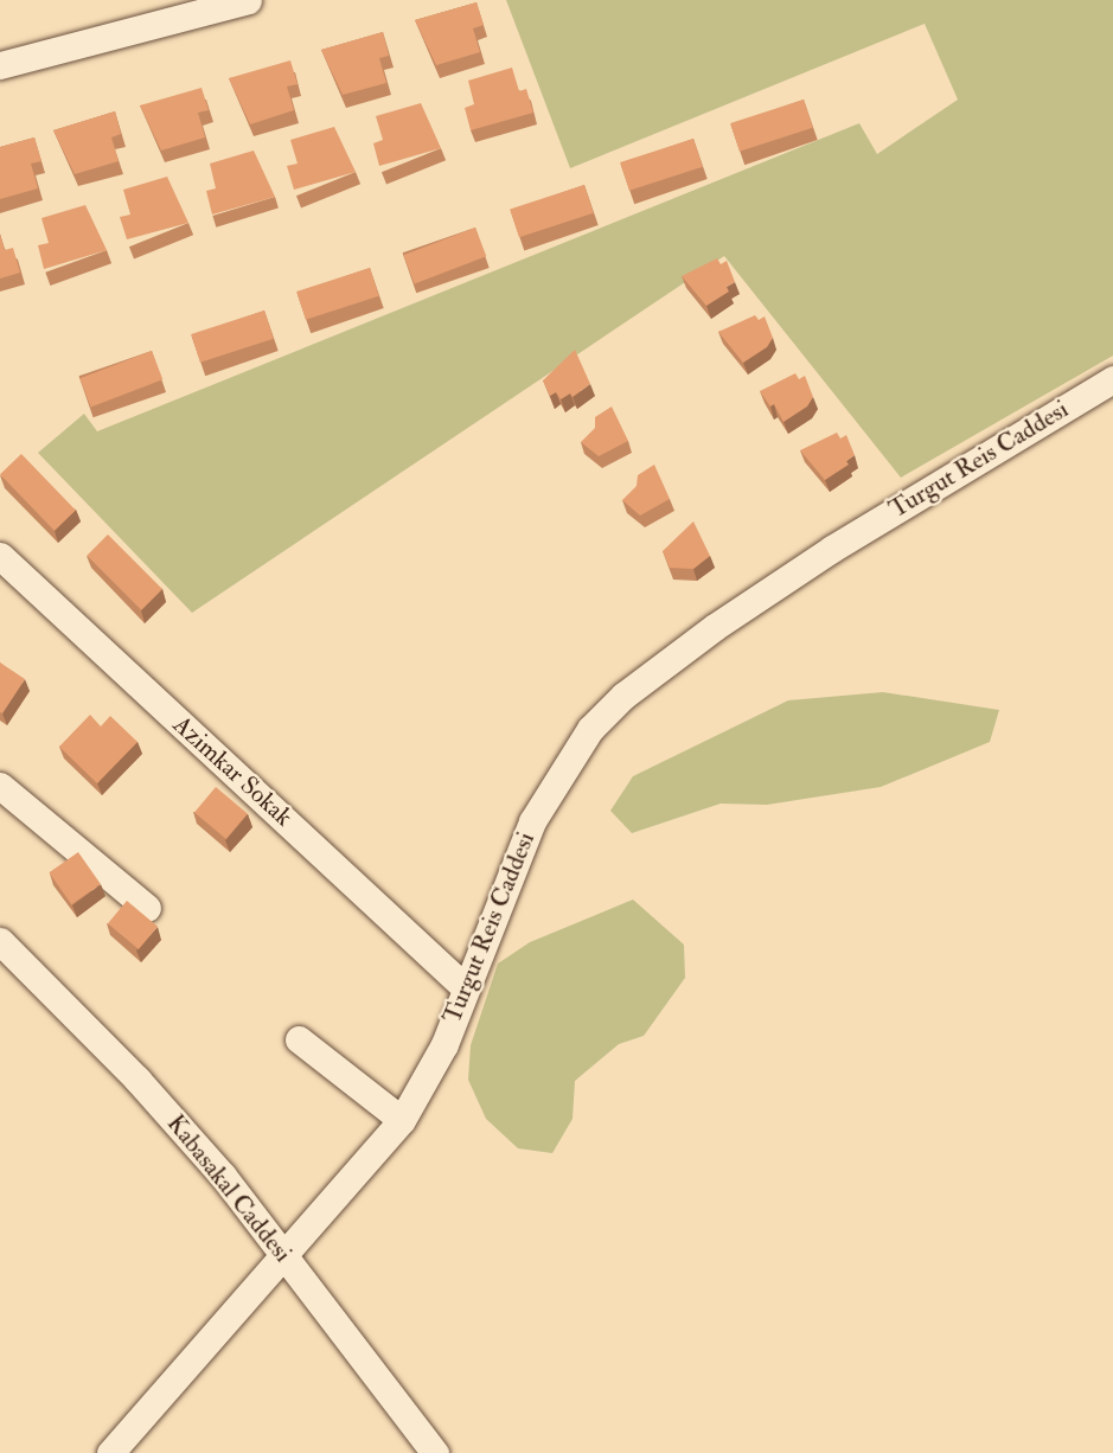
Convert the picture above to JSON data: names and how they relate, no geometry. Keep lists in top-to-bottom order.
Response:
{
  "streets": {
    "street": ["Turgut Reis Caddesi", "Azimkar Sokak", "Kabasakal Caddesi"]
  },
  "crossings": [
    ["Turgut Reis Caddesi", "Azimkar Sokak"],
    ["Turgut Reis Caddesi", "Kabasakal Caddesi"]
  ]
}
